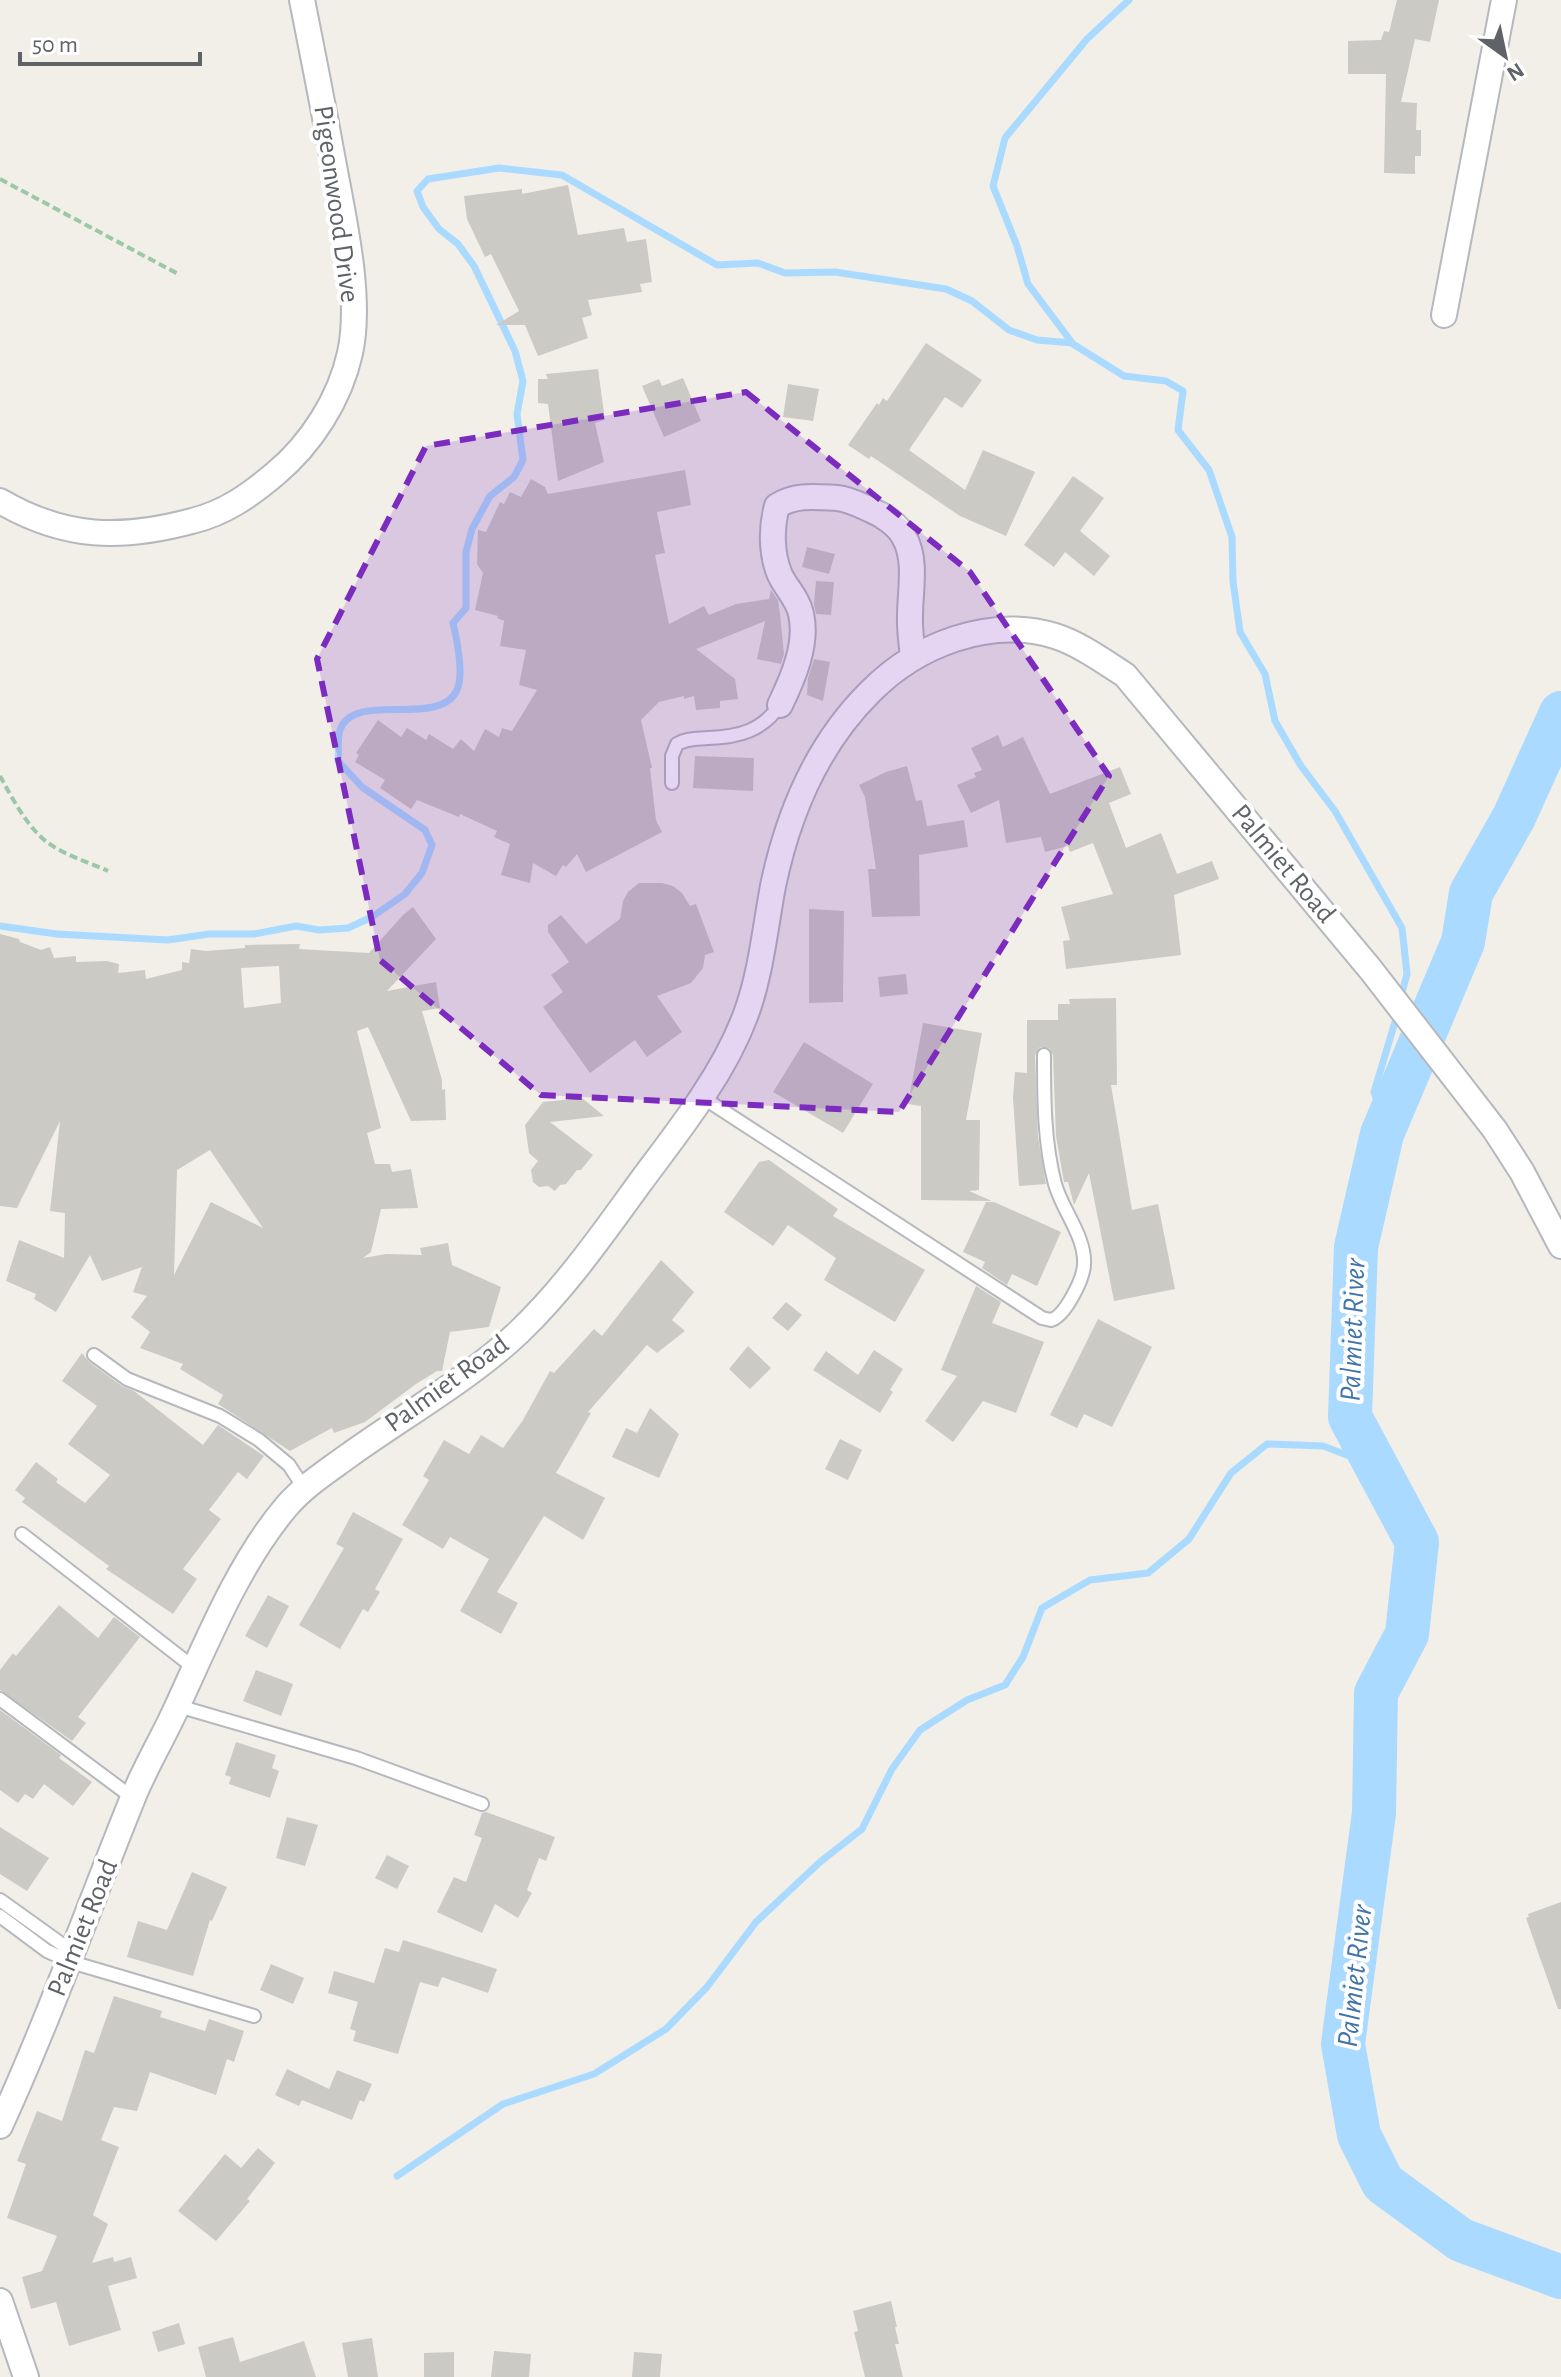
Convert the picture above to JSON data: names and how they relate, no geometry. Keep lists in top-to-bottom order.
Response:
{
  "streets": {
    "street": ["Pigeonwood Drive", "Palmiet Road"]
  },
  "water": ["Palmiet River"],
  "scale_bar": "50 m",
  "north": "bottom right"
}
